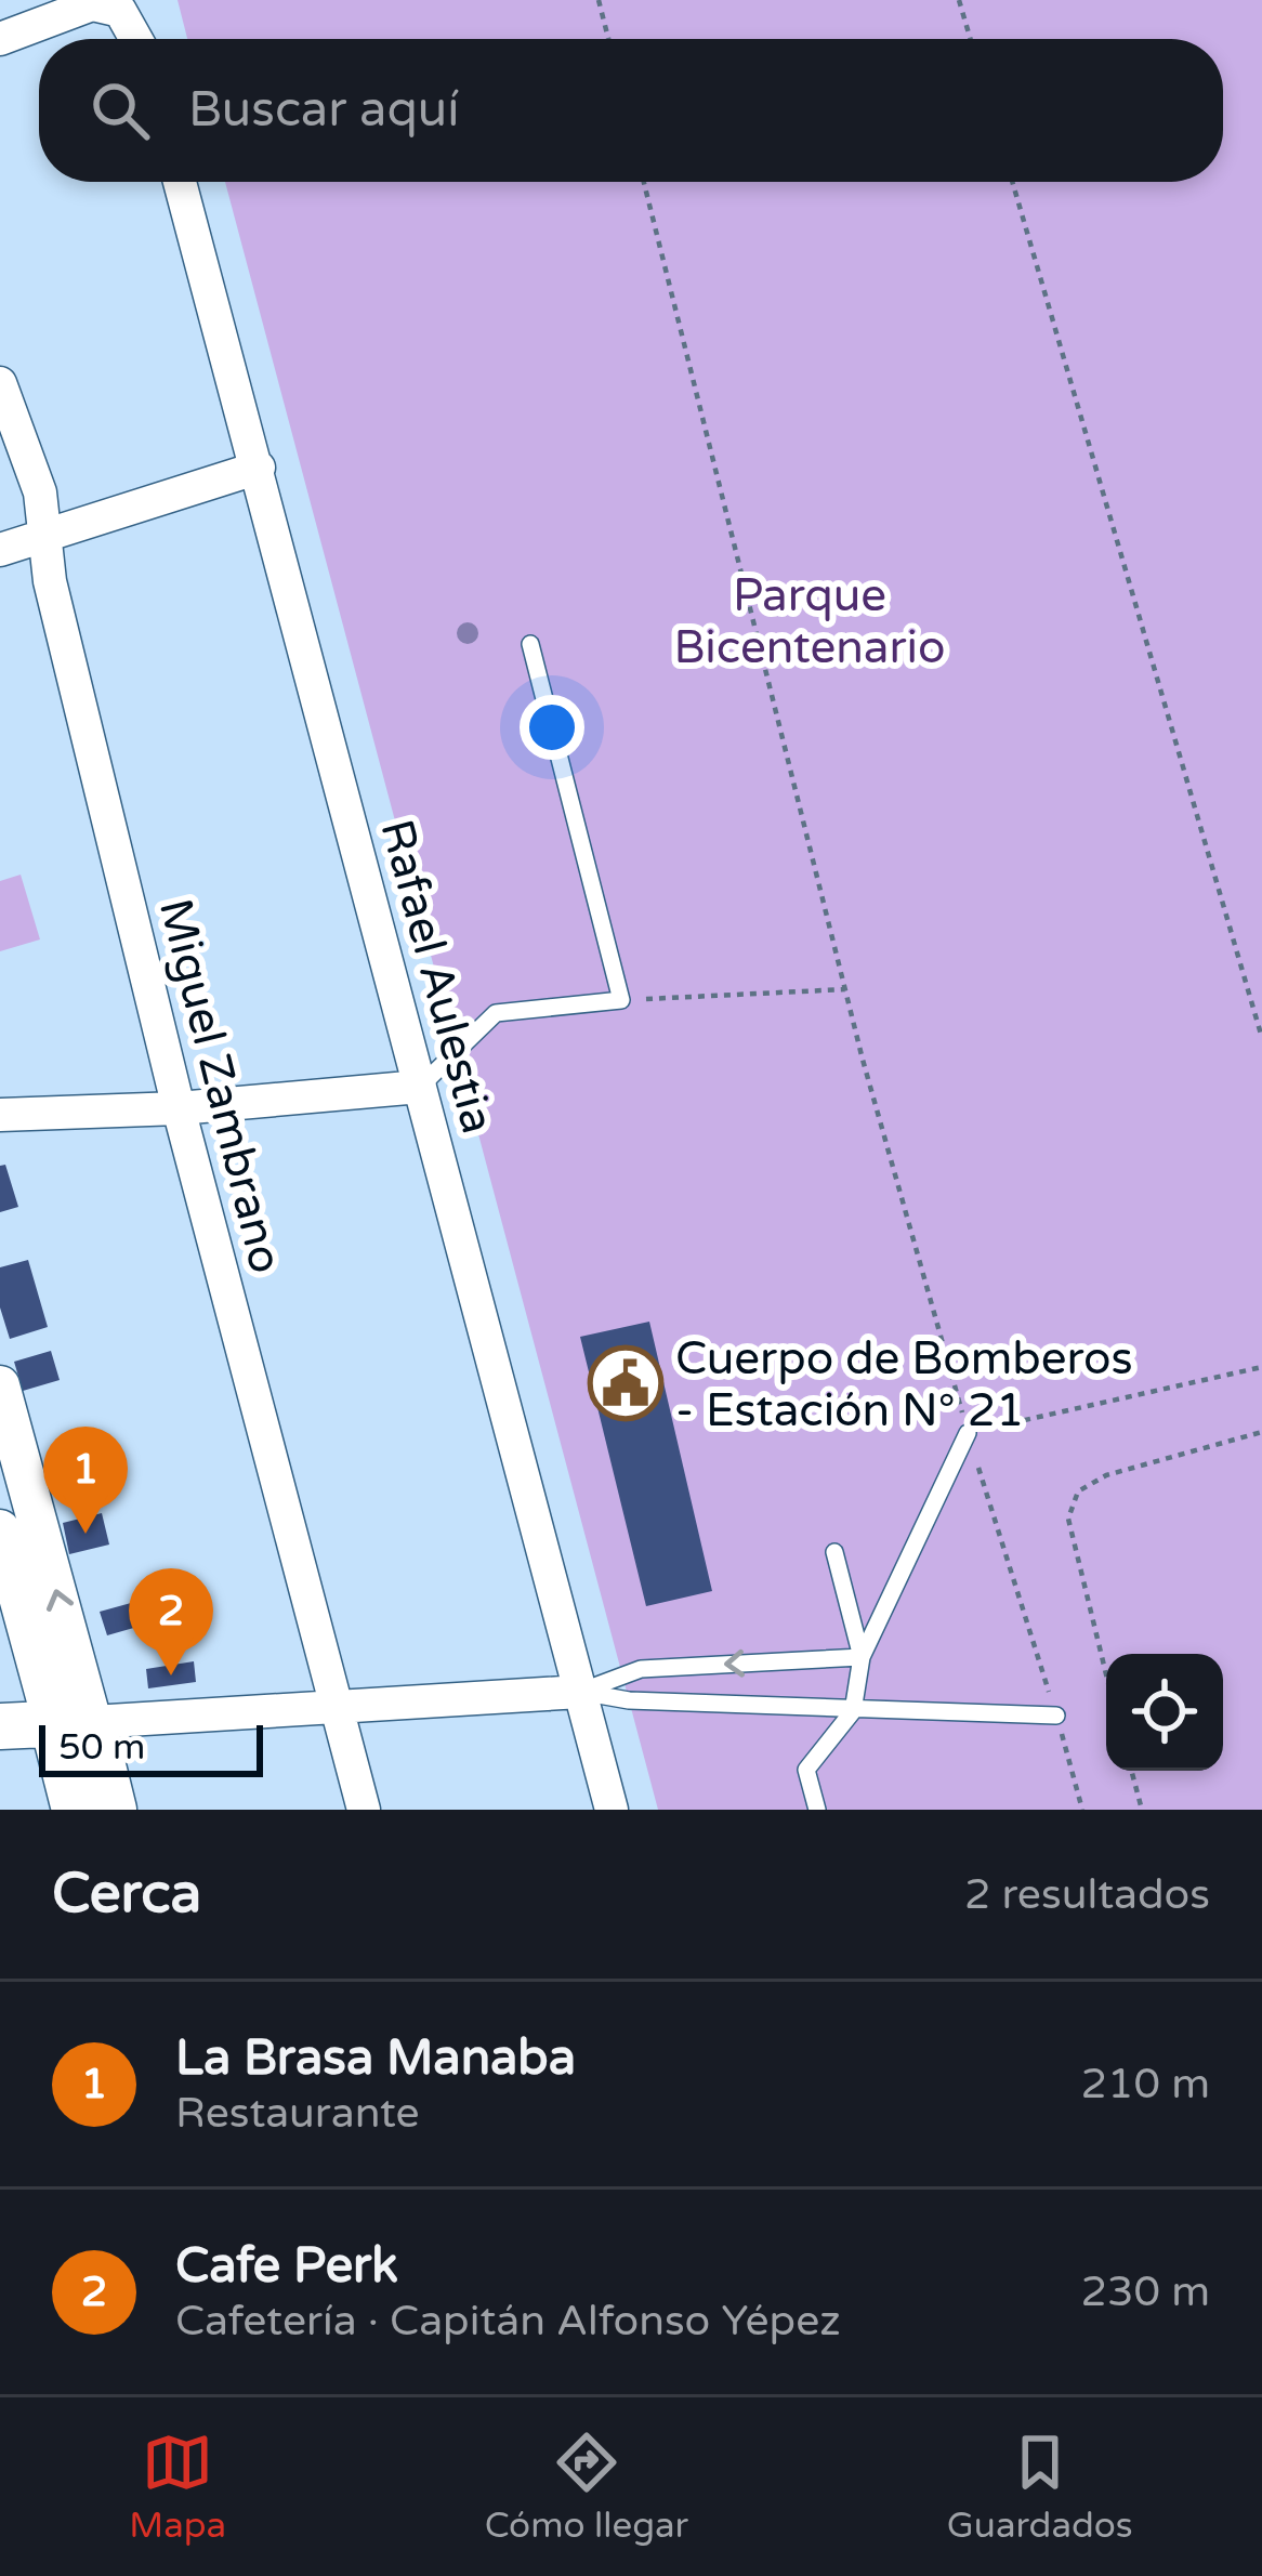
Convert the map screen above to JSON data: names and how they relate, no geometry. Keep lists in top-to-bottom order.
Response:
{
  "streets": {
    "street": ["Rafael Aulestia", "Miguel Zambrano"]
  },
  "parks": ["Parque Bicentenario"],
  "places": {
    "public building": ["Cuerpo de Bomberos - Estación N° 21"]
  },
  "scale_bar": "50 m",
  "page": {
    "search": "Buscar aquí",
    "pins": ["1", "2"],
    "scale": "50 m",
    "heading": ["Cerca", "2 resultados"],
    "list": [
      {
        "mark": "1",
        "name": "La Brasa Manaba",
        "note": "Restaurante",
        "value": "210 m"
      },
      {
        "mark": "2",
        "name": "Cafe Perk",
        "note": "Cafetería · Capitán Alfonso Yépez",
        "value": "230 m"
      }
    ],
    "nav": ["Mapa", "Cómo llegar", "Guardados"]
  }
}
